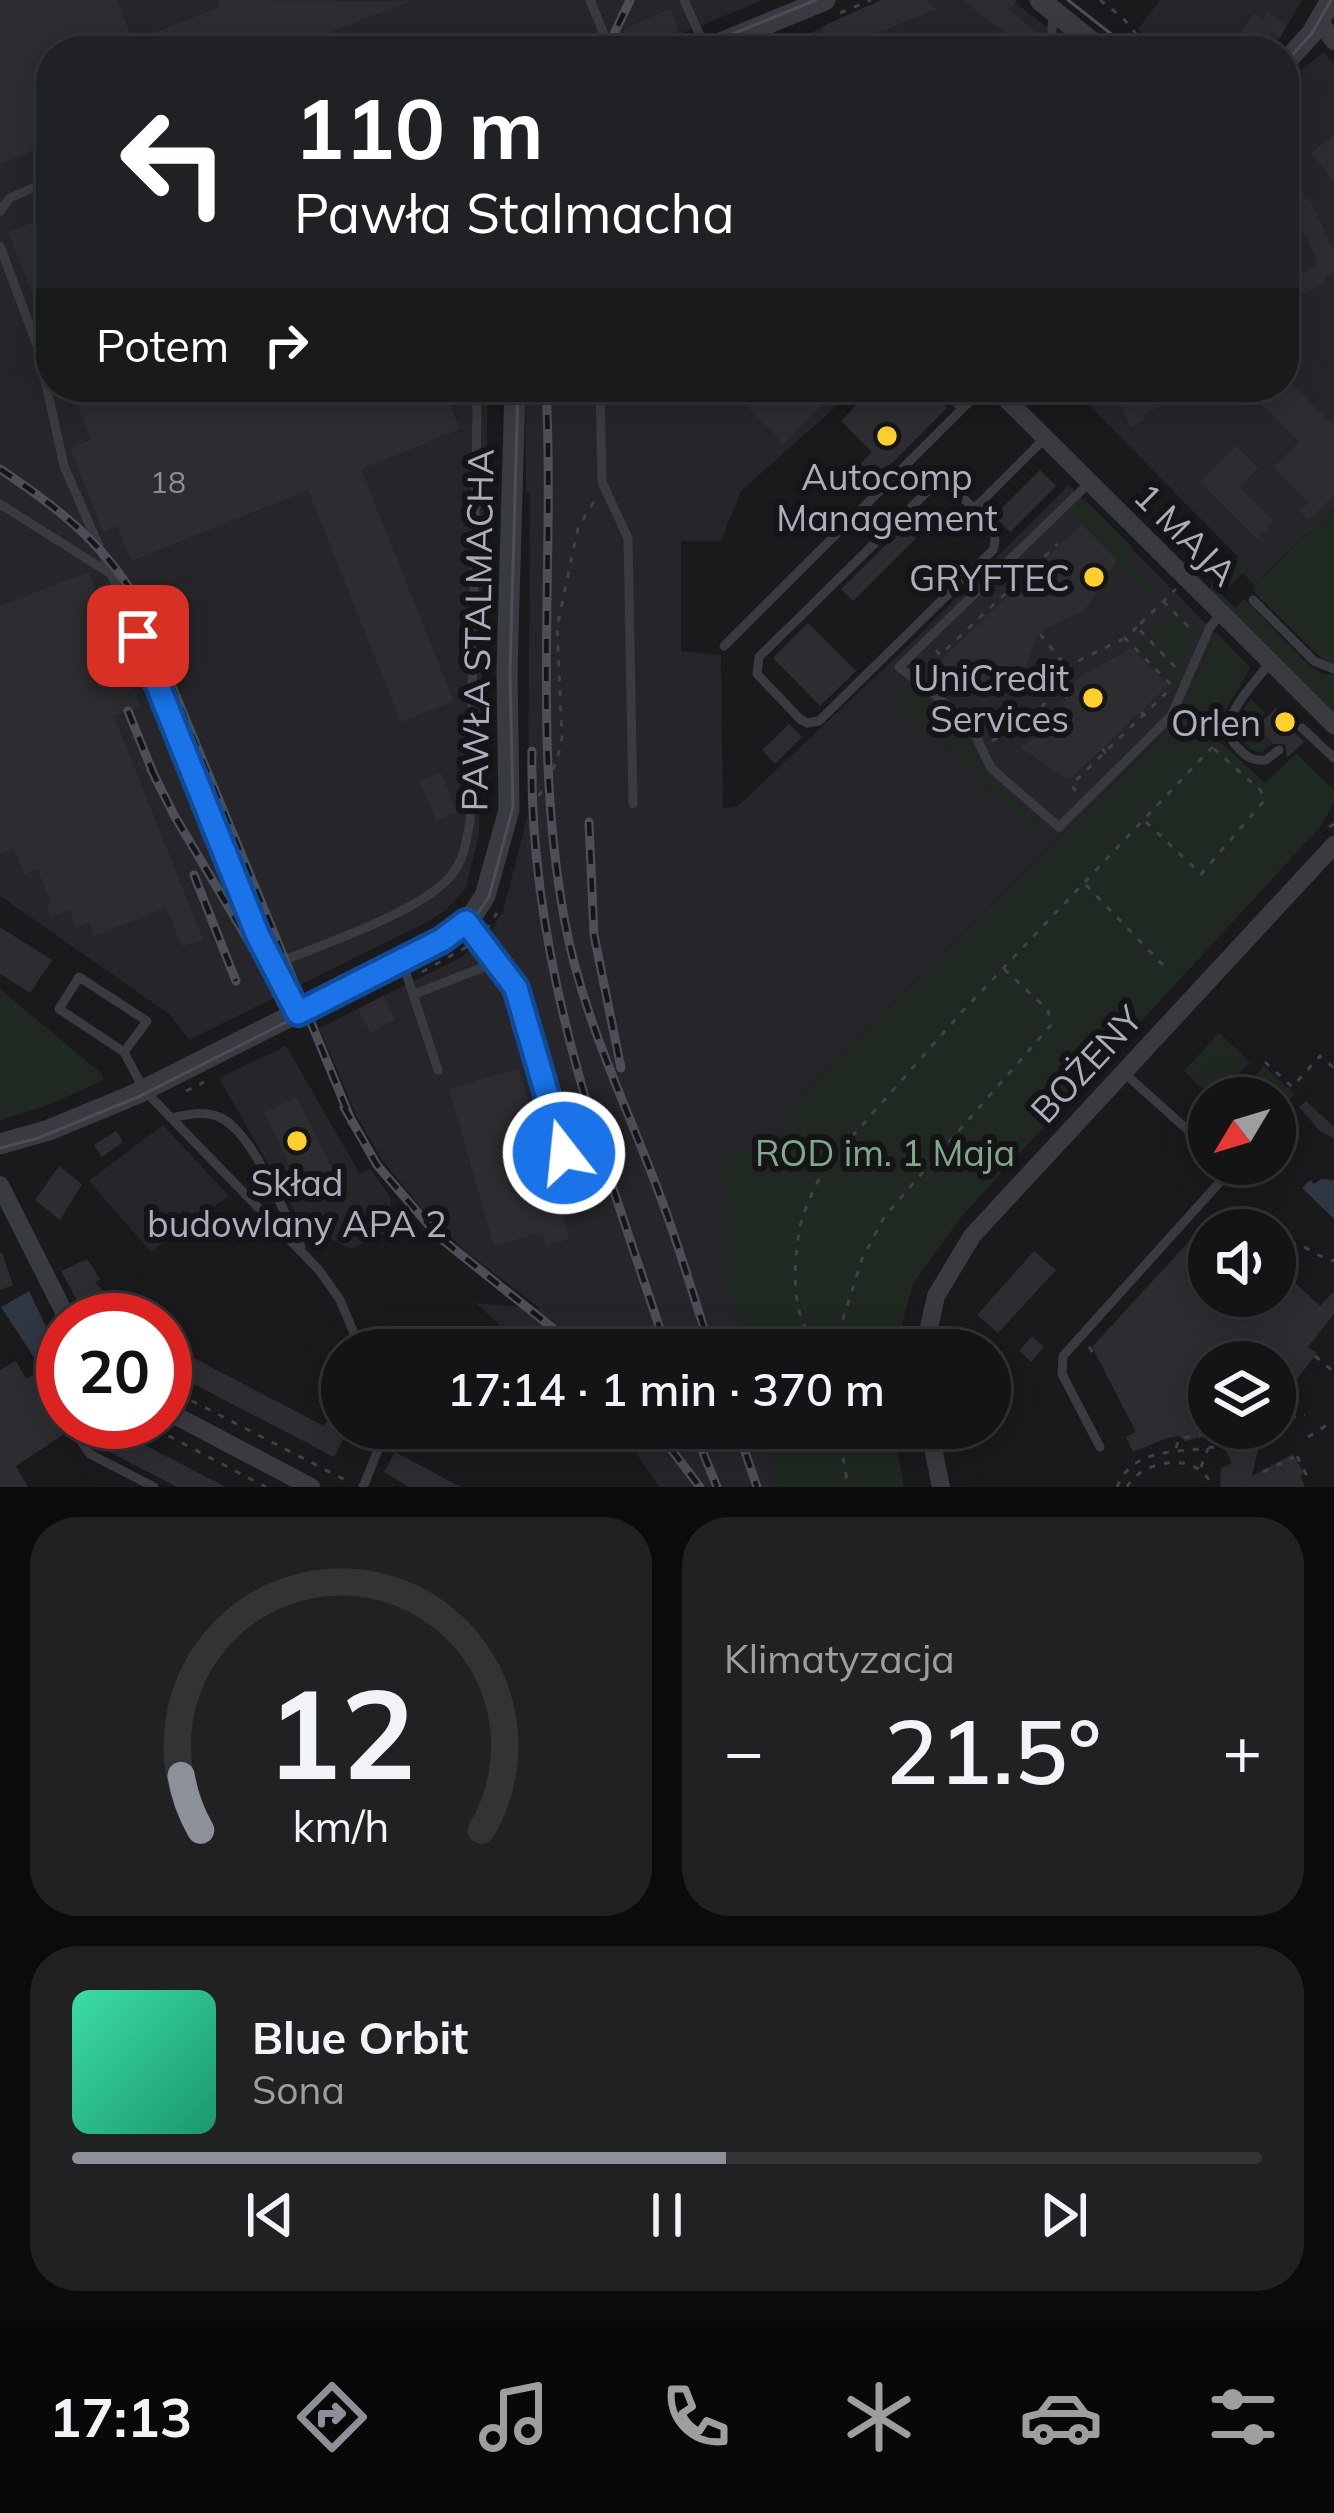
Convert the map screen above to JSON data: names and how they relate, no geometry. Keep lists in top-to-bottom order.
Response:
{
  "streets": {
    "street": ["1 MAJA", "PAWŁA STALMACHA", "BOŻENY"]
  },
  "parks": ["ROD im. 1 Maja"],
  "places": [
    "Autocomp Management",
    "GRYFTEC",
    "UniCredit Services",
    "Orlen",
    "Skład budowlany APA 2"
  ],
  "house_numbers": ["18"],
  "north": "bottom left",
  "page": {
    "turn": ["110 m", "Pawła Stalmacha"],
    "then": "Potem",
    "limit": "20",
    "trip": "17:14 · 1 min · 370 m",
    "tile": "Klimatyzacja",
    "heat": ["−", "21.5°", "+"],
    "song": ["Blue Orbit", "Sona"],
    "tabs": "17:13",
    "gauge": ["12", "km/h"]
  }
}
